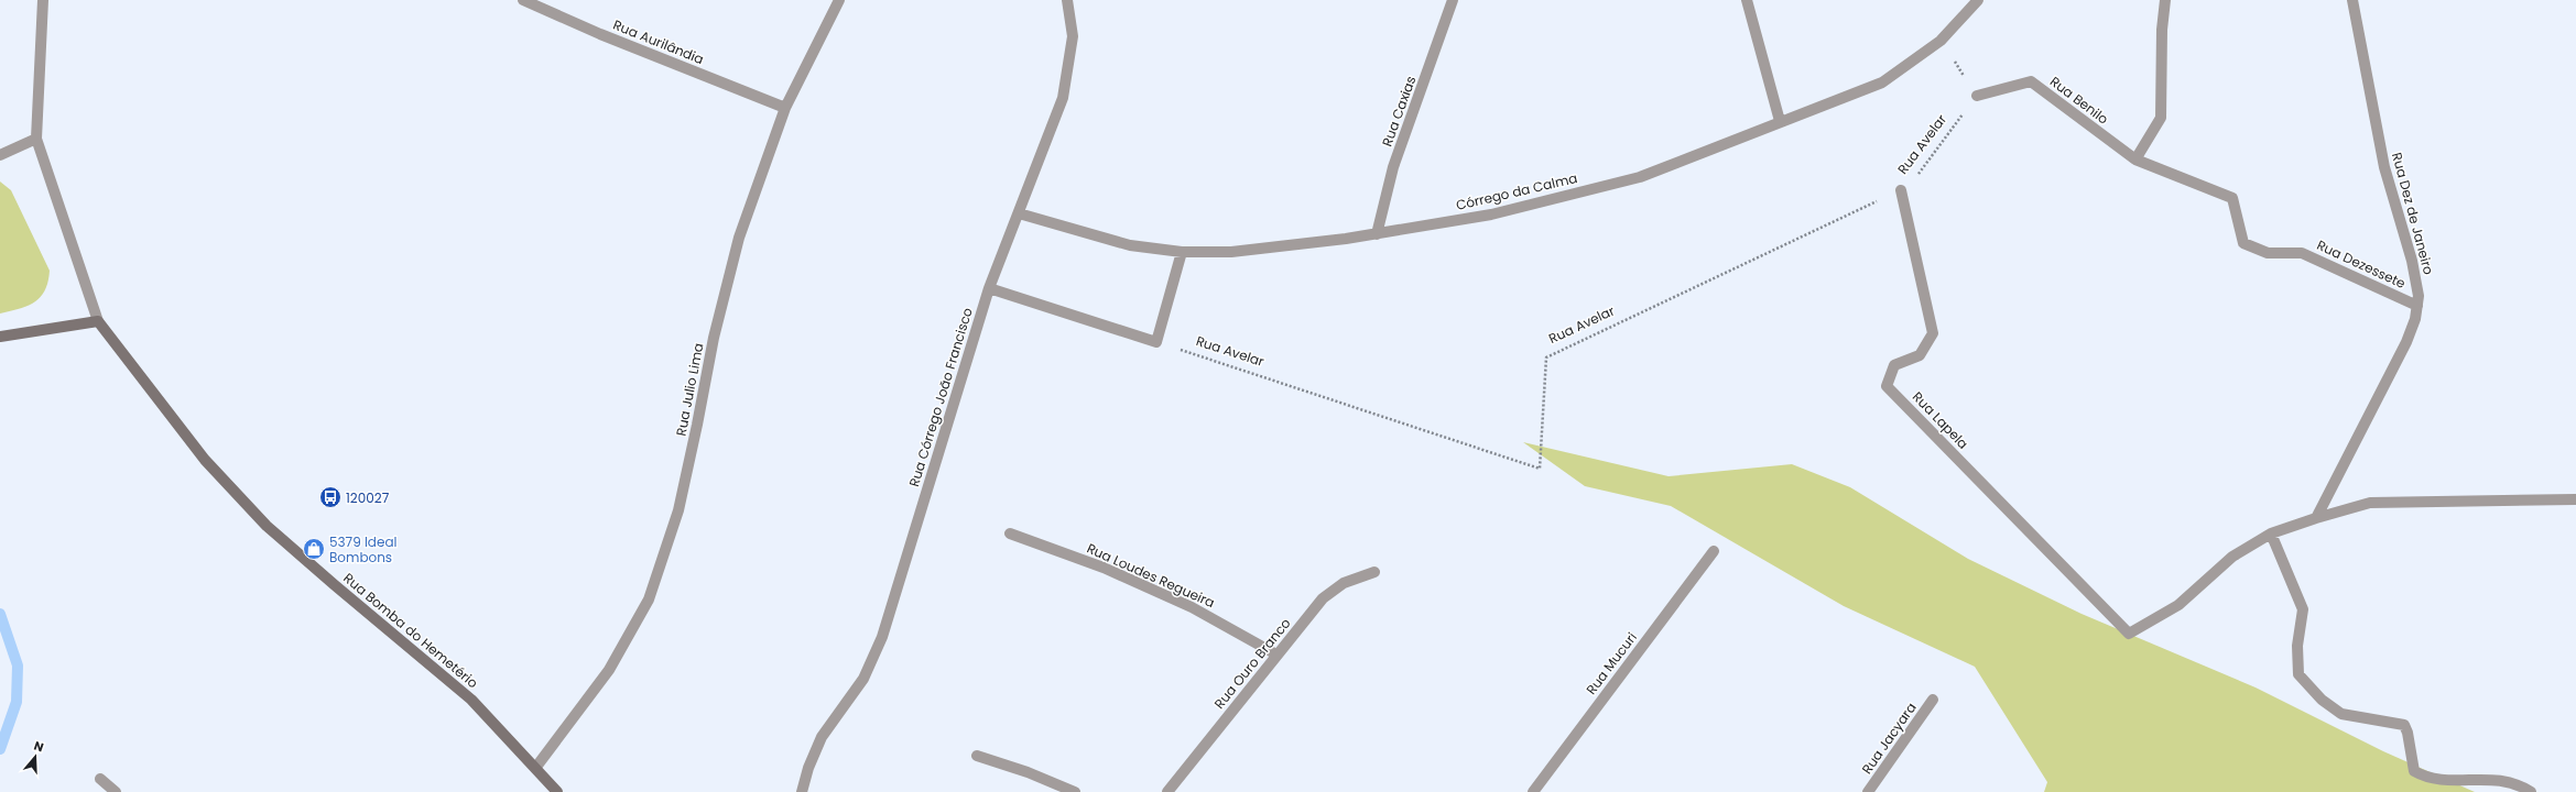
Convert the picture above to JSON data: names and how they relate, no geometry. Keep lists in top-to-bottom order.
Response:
{
  "streets": {
    "main road": ["Rua Bomba do Hemetério"],
    "street": [
      "Rua Aurilândia",
      "Rua Benilo",
      "Rua Caxias",
      "Córrego da Calma",
      "Rua Dez de Janeiro",
      "Rua Dezessete",
      "Rua Julio Lima",
      "Rua Córrego João Francisco",
      "Rua Lapela",
      "Rua Loudes Regueira",
      "Rua Ouro Branco",
      "Rua Mucuri",
      "Rua Jacyara"
    ],
    "path": ["Rua Avelar"]
  },
  "crossings": [
    ["Rua Aurilândia", "Rua Julio Lima"],
    ["Rua Benilo", "Rua Avelar"],
    ["Rua Benilo", "Rua Dezessete"],
    ["Rua Caxias", "Córrego da Calma"],
    ["Rua Avelar", "Rua Lapela"],
    ["Córrego da Calma", "Rua Córrego João Francisco"],
    ["Rua Dez de Janeiro", "Rua Dezessete"],
    ["Rua Julio Lima", "Rua Bomba do Hemetério"],
    ["Rua Loudes Regueira", "Rua Ouro Branco"]
  ],
  "places": {
    "bus stop": ["120027"],
    "shop": ["5379 Ideal Bombons"]
  },
  "north": "top"
}
